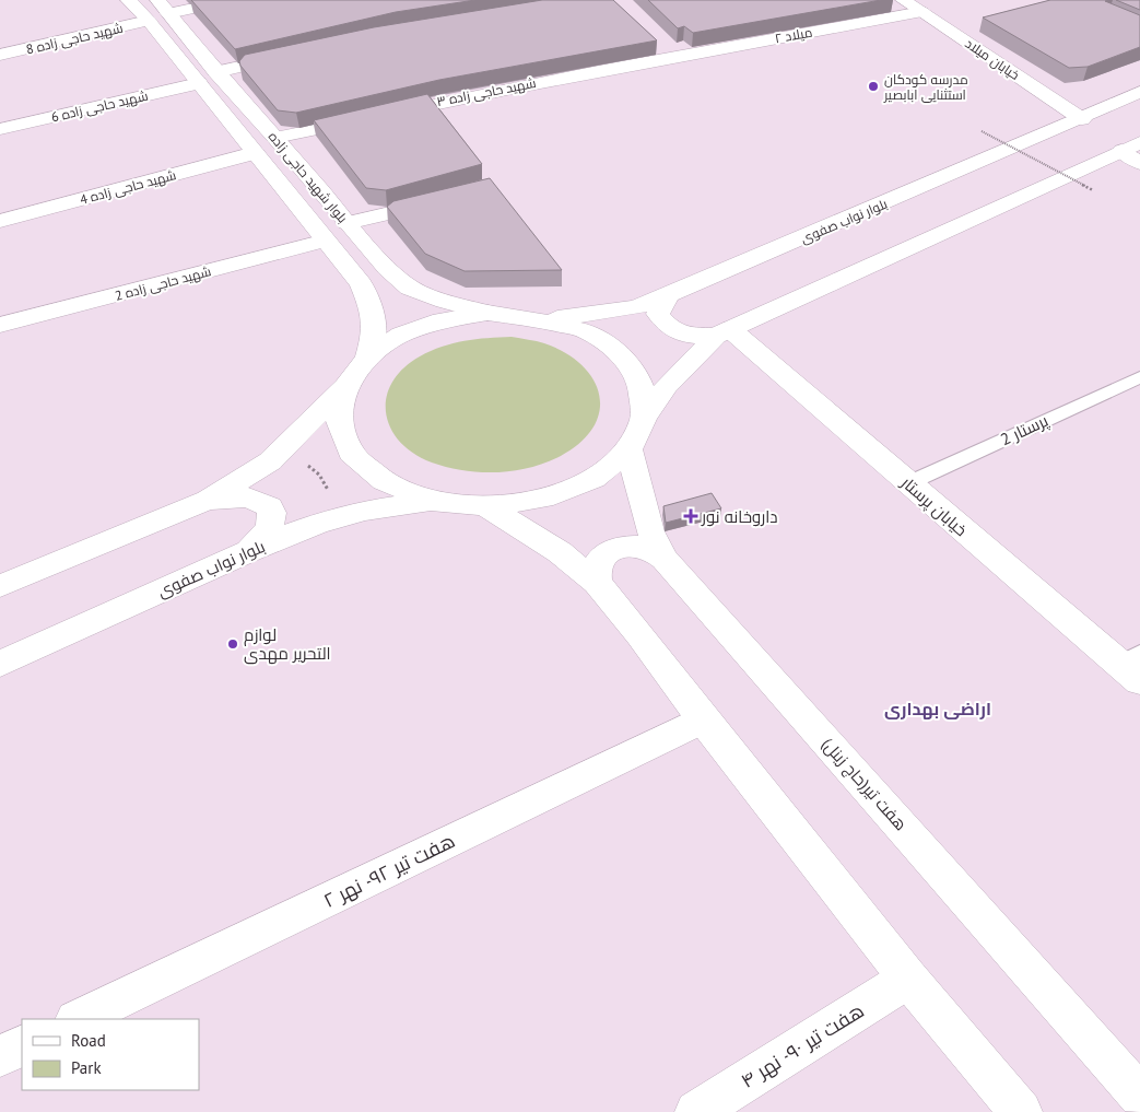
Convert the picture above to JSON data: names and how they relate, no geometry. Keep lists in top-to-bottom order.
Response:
{
  "streets": {
    "street": [
      "میلاد ۲",
      "شهید حاجی زاده 8",
      "خیابان میلاد",
      "شهید حاجی زاده ۳",
      "شهید حاجی زاده 6",
      "بلوار شهید حاجی زاده",
      "شهید حاجی زاده 4",
      "بلوار نواب صفوی",
      "شهید حاجی زاده 2",
      "خیابان پرستار",
      "هفت تیر(حاج زینل)",
      "هفت تیر ۹۲- نهر ۲",
      "هفت تیر ۹۰- نهر ۴"
    ],
    "lane": ["پرستار 2"]
  },
  "crossings": [
    ["میلاد ۲", "خیابان میلاد"],
    ["میلاد ۲", "شهید حاجی زاده ۳"],
    ["شهید حاجی زاده 8", "بلوار شهید حاجی زاده"],
    ["خیابان میلاد", "بلوار نواب صفوی"],
    ["شهید حاجی زاده ۳", "بلوار شهید حاجی زاده"],
    ["شهید حاجی زاده 6", "بلوار شهید حاجی زاده"],
    ["بلوار شهید حاجی زاده", "شهید حاجی زاده 4"],
    ["بلوار شهید حاجی زاده", "شهید حاجی زاده 2"],
    ["پرستار 2", "خیابان پرستار"]
  ],
  "districts": ["اراضی بهداری"],
  "places": {
    "other": ["مدرسه کودکان استثنایی ابابصیر", "لوازم التحریر مهدی"],
    "health": ["داروخانه نور"]
  },
  "legend": ["Road", "Park"]
}
